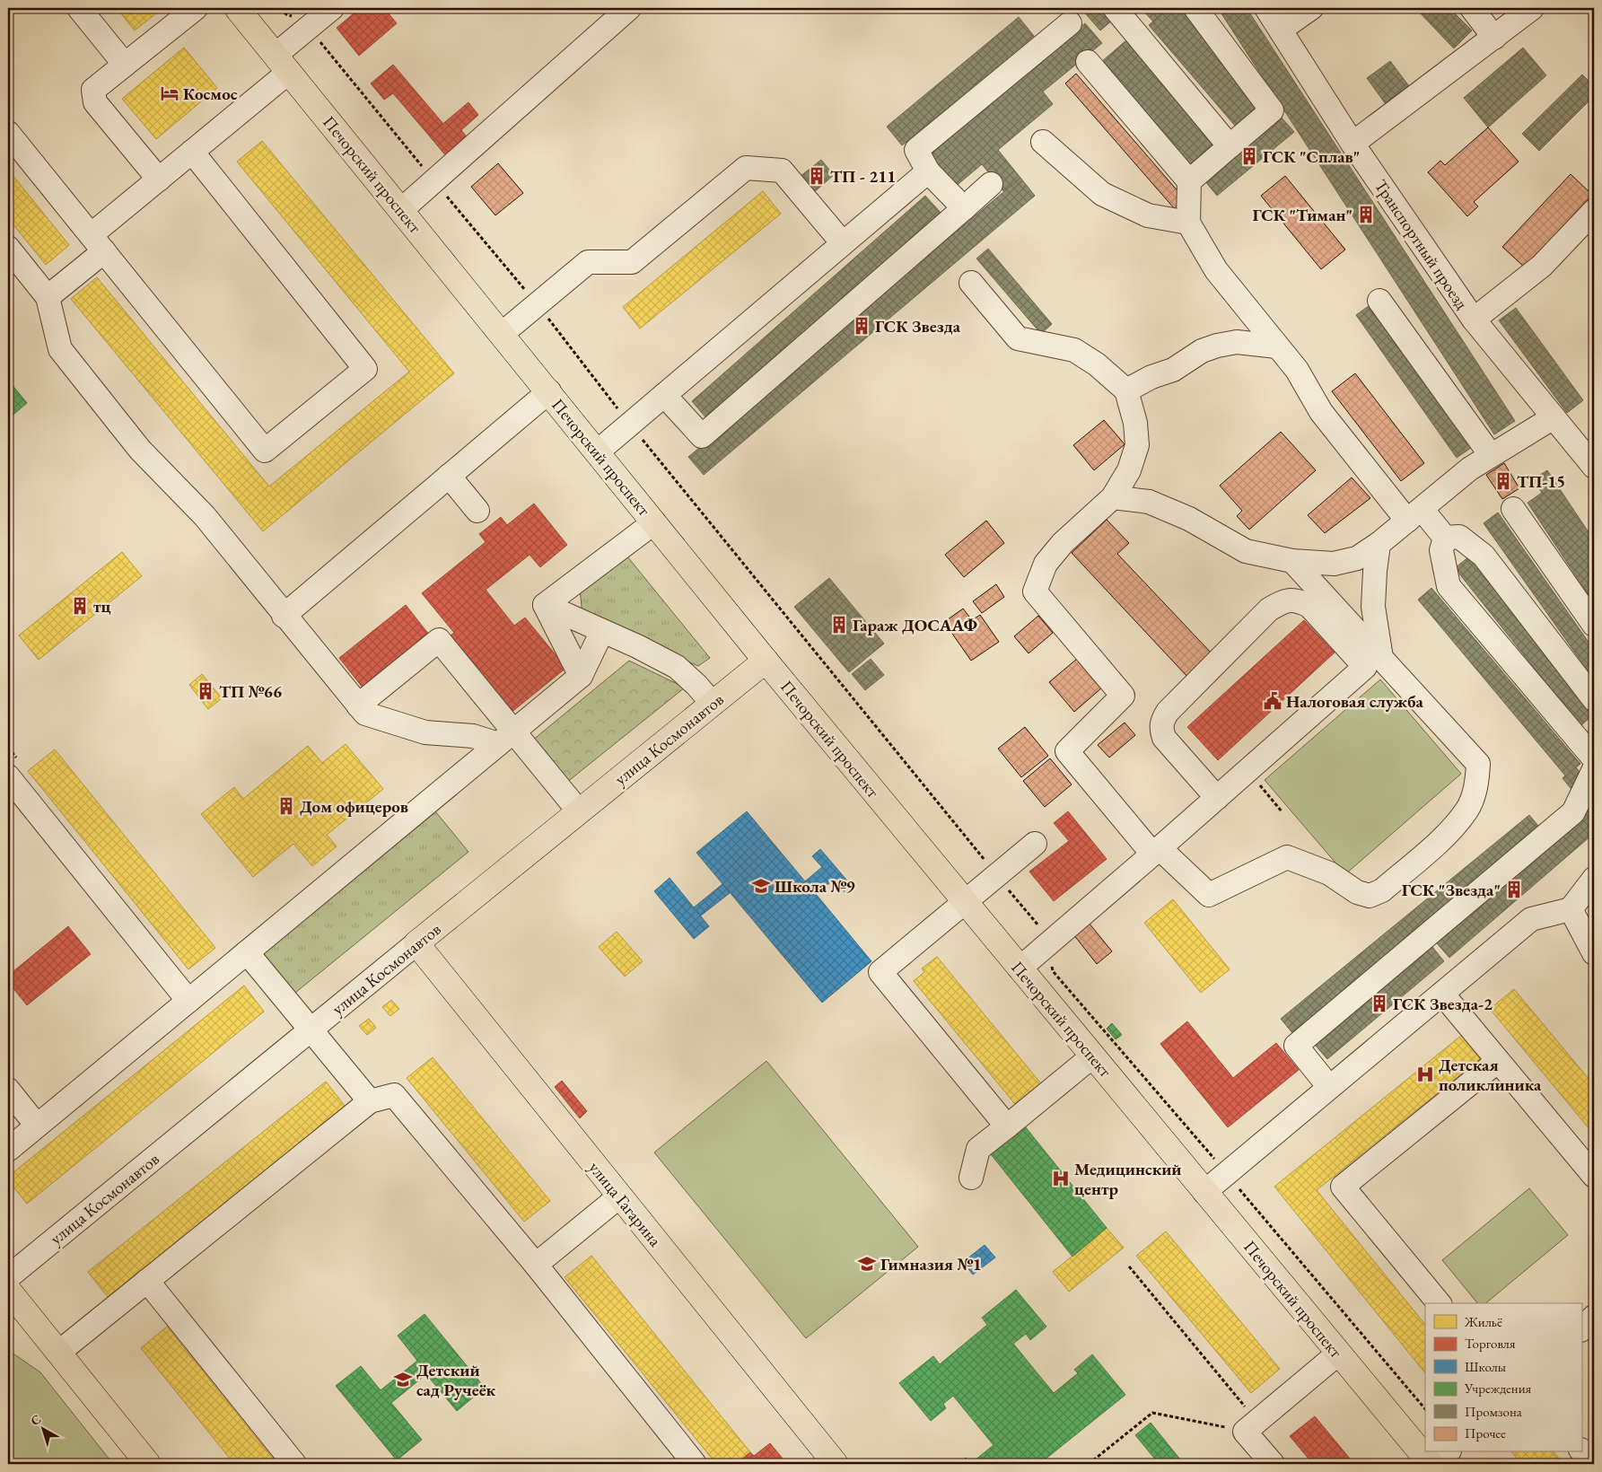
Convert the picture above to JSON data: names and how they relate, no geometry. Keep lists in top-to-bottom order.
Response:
{
  "streets": {
    "main road": ["Печорский проспект", "улица Космонавтов", "улица Гагарина"],
    "street": ["Транспортный проезд"]
  },
  "crossings": [
    ["Печорский проспект", "улица Космонавтов"],
    ["улица Космонавтов", "улица Гагарина"]
  ],
  "places": {
    "hotel": ["Космос"],
    "building": [
      "ГСК \"Сплав\"",
      "ТП - 211",
      "ГСК \"Тиман\"",
      "ГСК Звезда",
      "ТП-15",
      "тц",
      "Гараж ДОСААФ",
      "ТП №66",
      "Дом офицеров",
      "ГСК \"Звезда\"",
      "ГСК Звезда-2"
    ],
    "public building": ["Налоговая служба"],
    "school or university": ["Школа №9", "Гимназия №1", "Детский сад Ручеёк"],
    "hospital": ["Детская поликлиника", "Медицинский центр"]
  },
  "legend": [
    "Жильё",
    "Торговля",
    "Школы",
    "Учреждения",
    "Промзона",
    "Прочее"
  ],
  "north": "top left"
}
